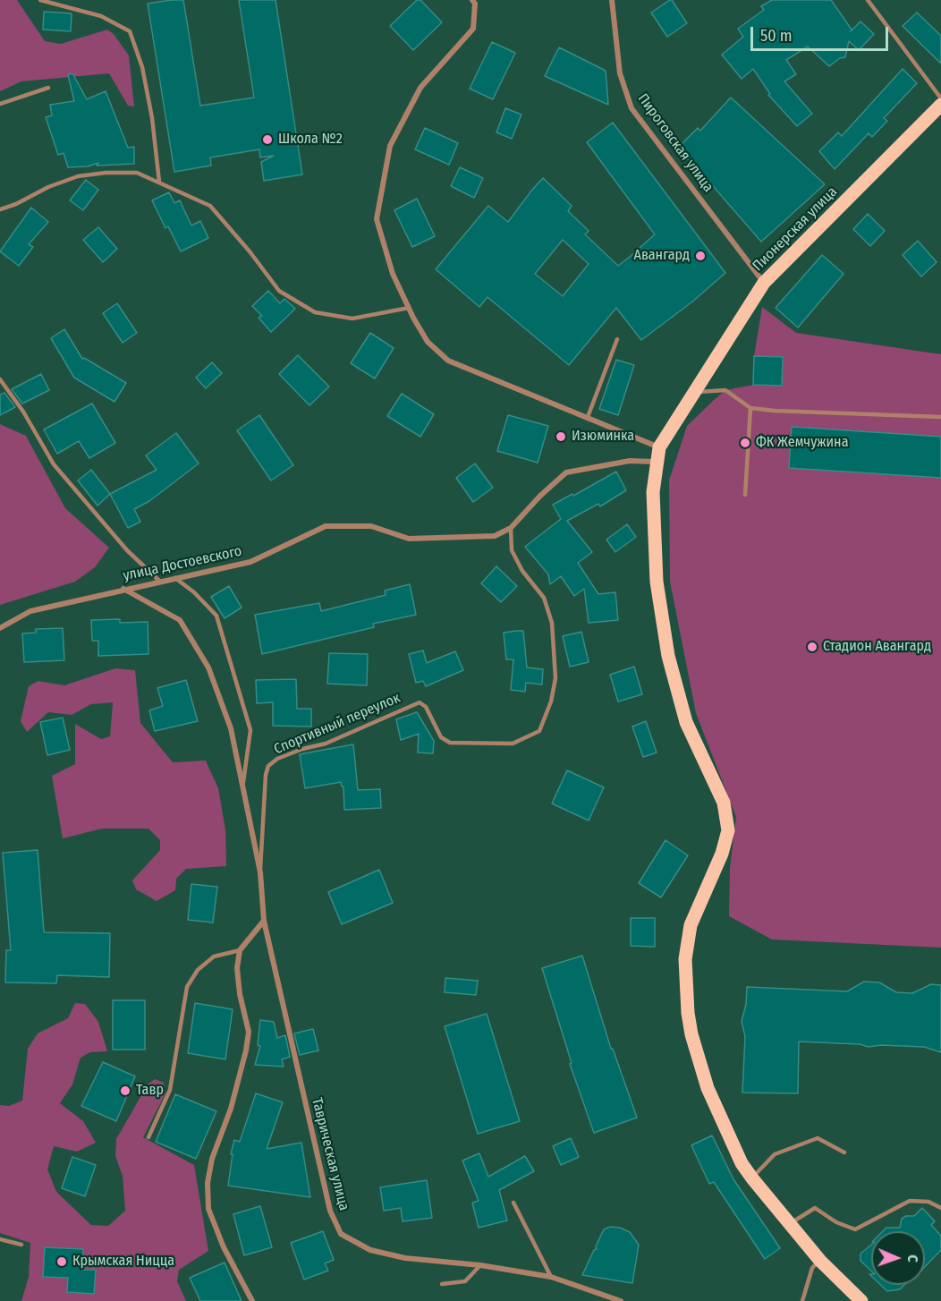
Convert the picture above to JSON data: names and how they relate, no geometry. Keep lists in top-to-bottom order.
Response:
{
  "streets": {
    "main road": ["Пионерская улица"],
    "street": ["Пироговская улица", "улица Достоевского", "Таврическая улица"],
    "lane": ["Спортивный переулок"]
  },
  "crossings": [
    ["Пироговская улица", "Пионерская улица"],
    ["Пионерская улица", "улица Достоевского"],
    ["улица Достоевского", "Спортивный переулок"],
    ["улица Достоевского", "Таврическая улица"],
    ["Спортивный переулок", "Таврическая улица"]
  ],
  "places": [
    "Школа №2",
    "Авангард",
    "Изюминка",
    "ФК Жемчужина",
    "Стадион Авангард",
    "Тавр",
    "Крымская Ницца"
  ],
  "scale_bar": "50 m",
  "north": "right"
}
